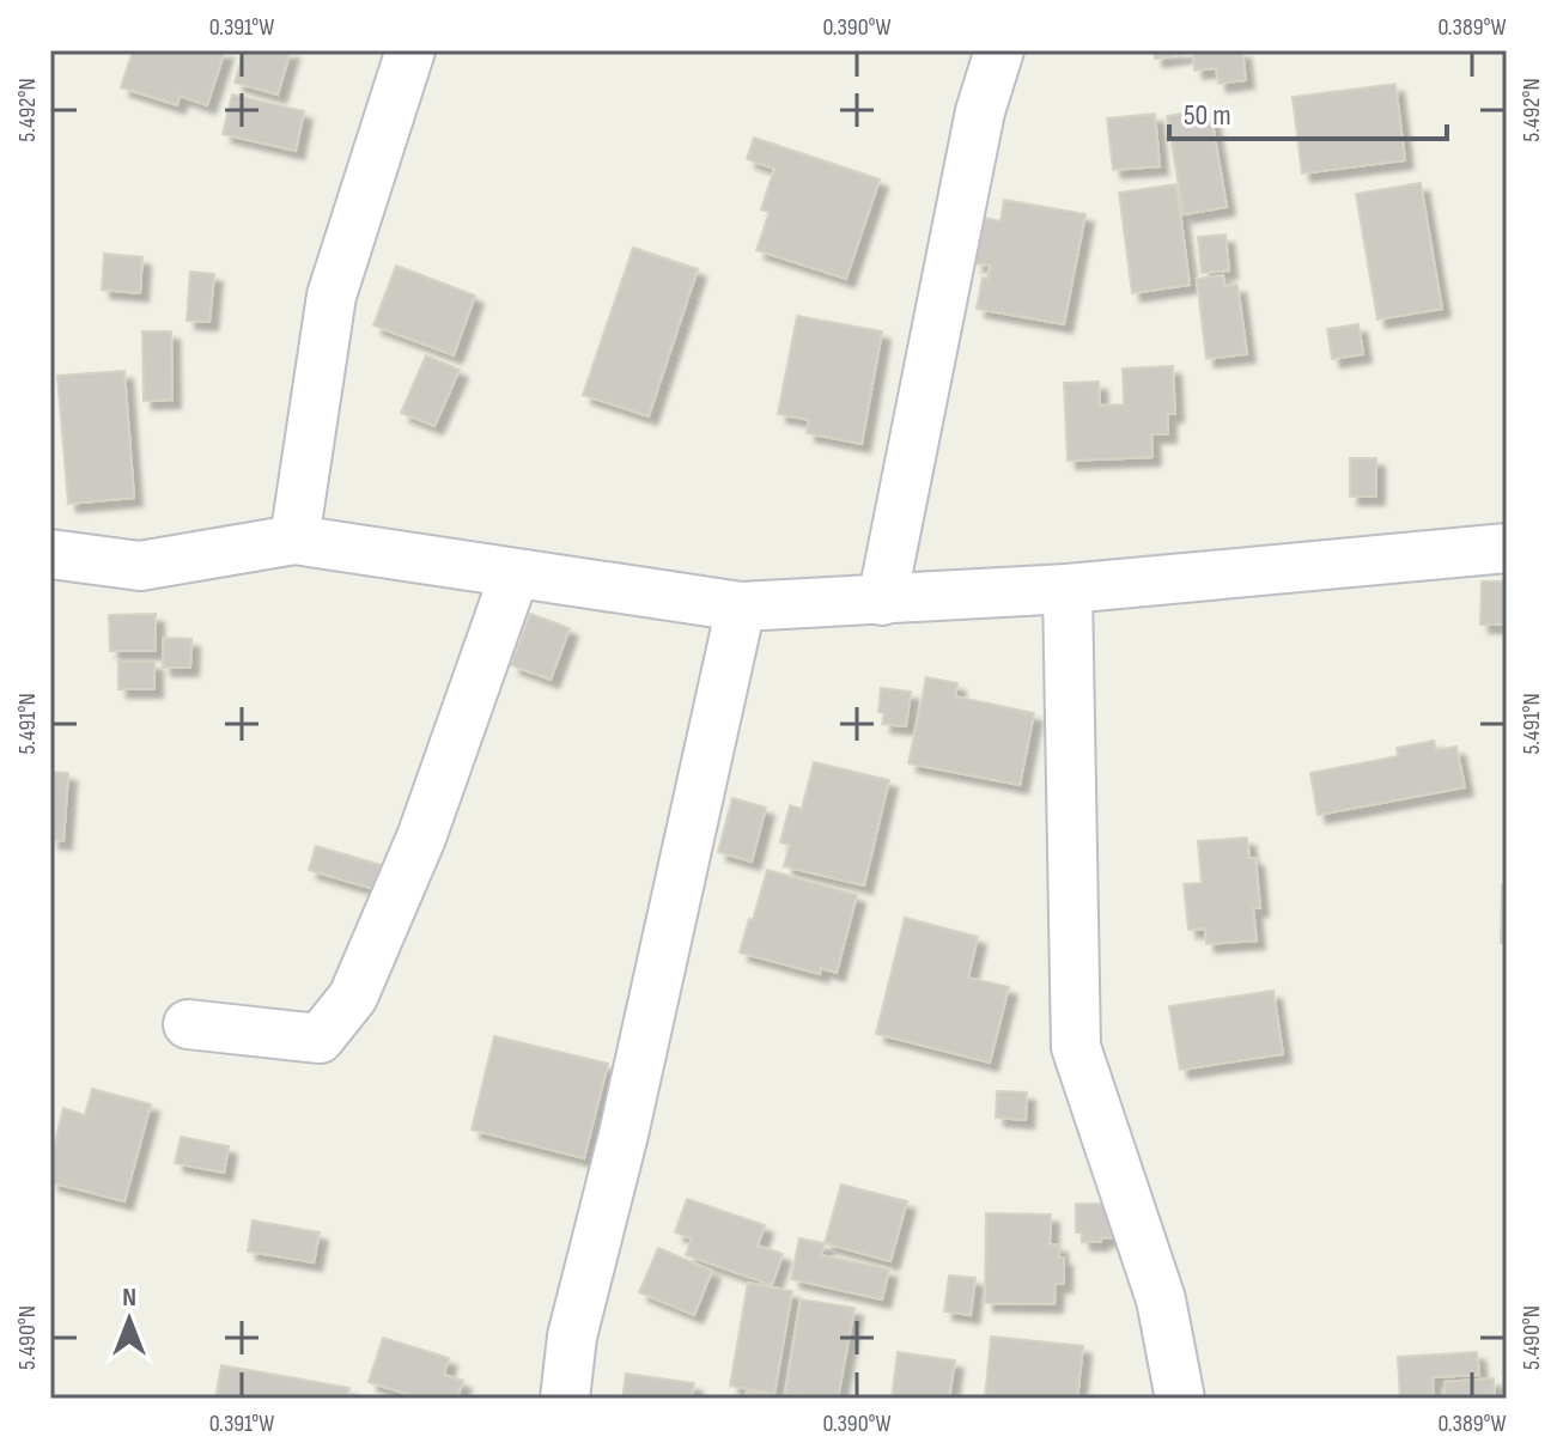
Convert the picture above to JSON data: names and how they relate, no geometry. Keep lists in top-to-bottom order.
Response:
{
  "scale_bar": "50 m",
  "north": "top",
  "coordinates": [
    "0.391°W",
    "0.390°W",
    "0.389°W",
    "5.492°N",
    "5.491°N",
    "5.490°N"
  ]
}
